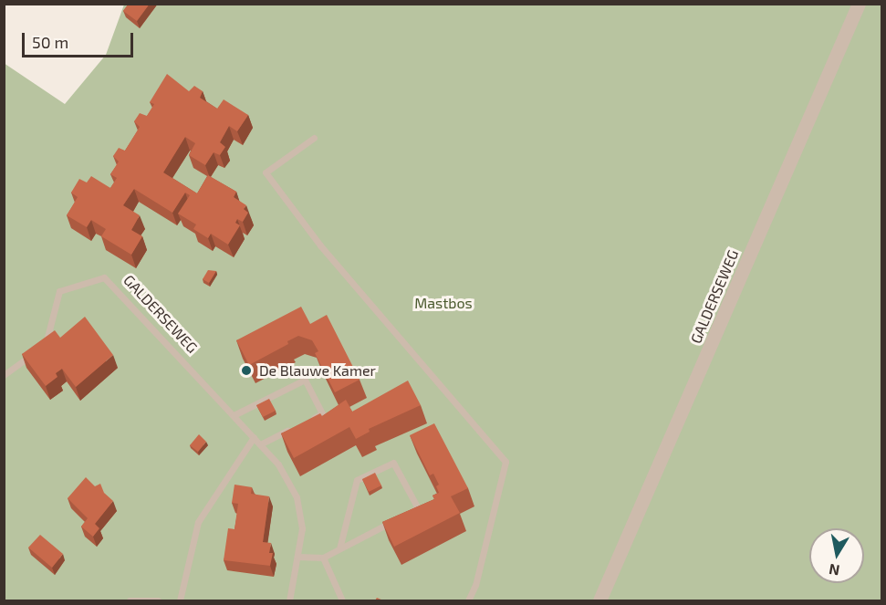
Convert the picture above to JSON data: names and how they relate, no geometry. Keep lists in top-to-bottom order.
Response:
{
  "streets": {
    "street": ["GALDERSEWEG"]
  },
  "parks": ["Mastbos"],
  "places": ["De Blauwe Kamer"],
  "scale_bar": "50 m",
  "north": "bottom"
}
